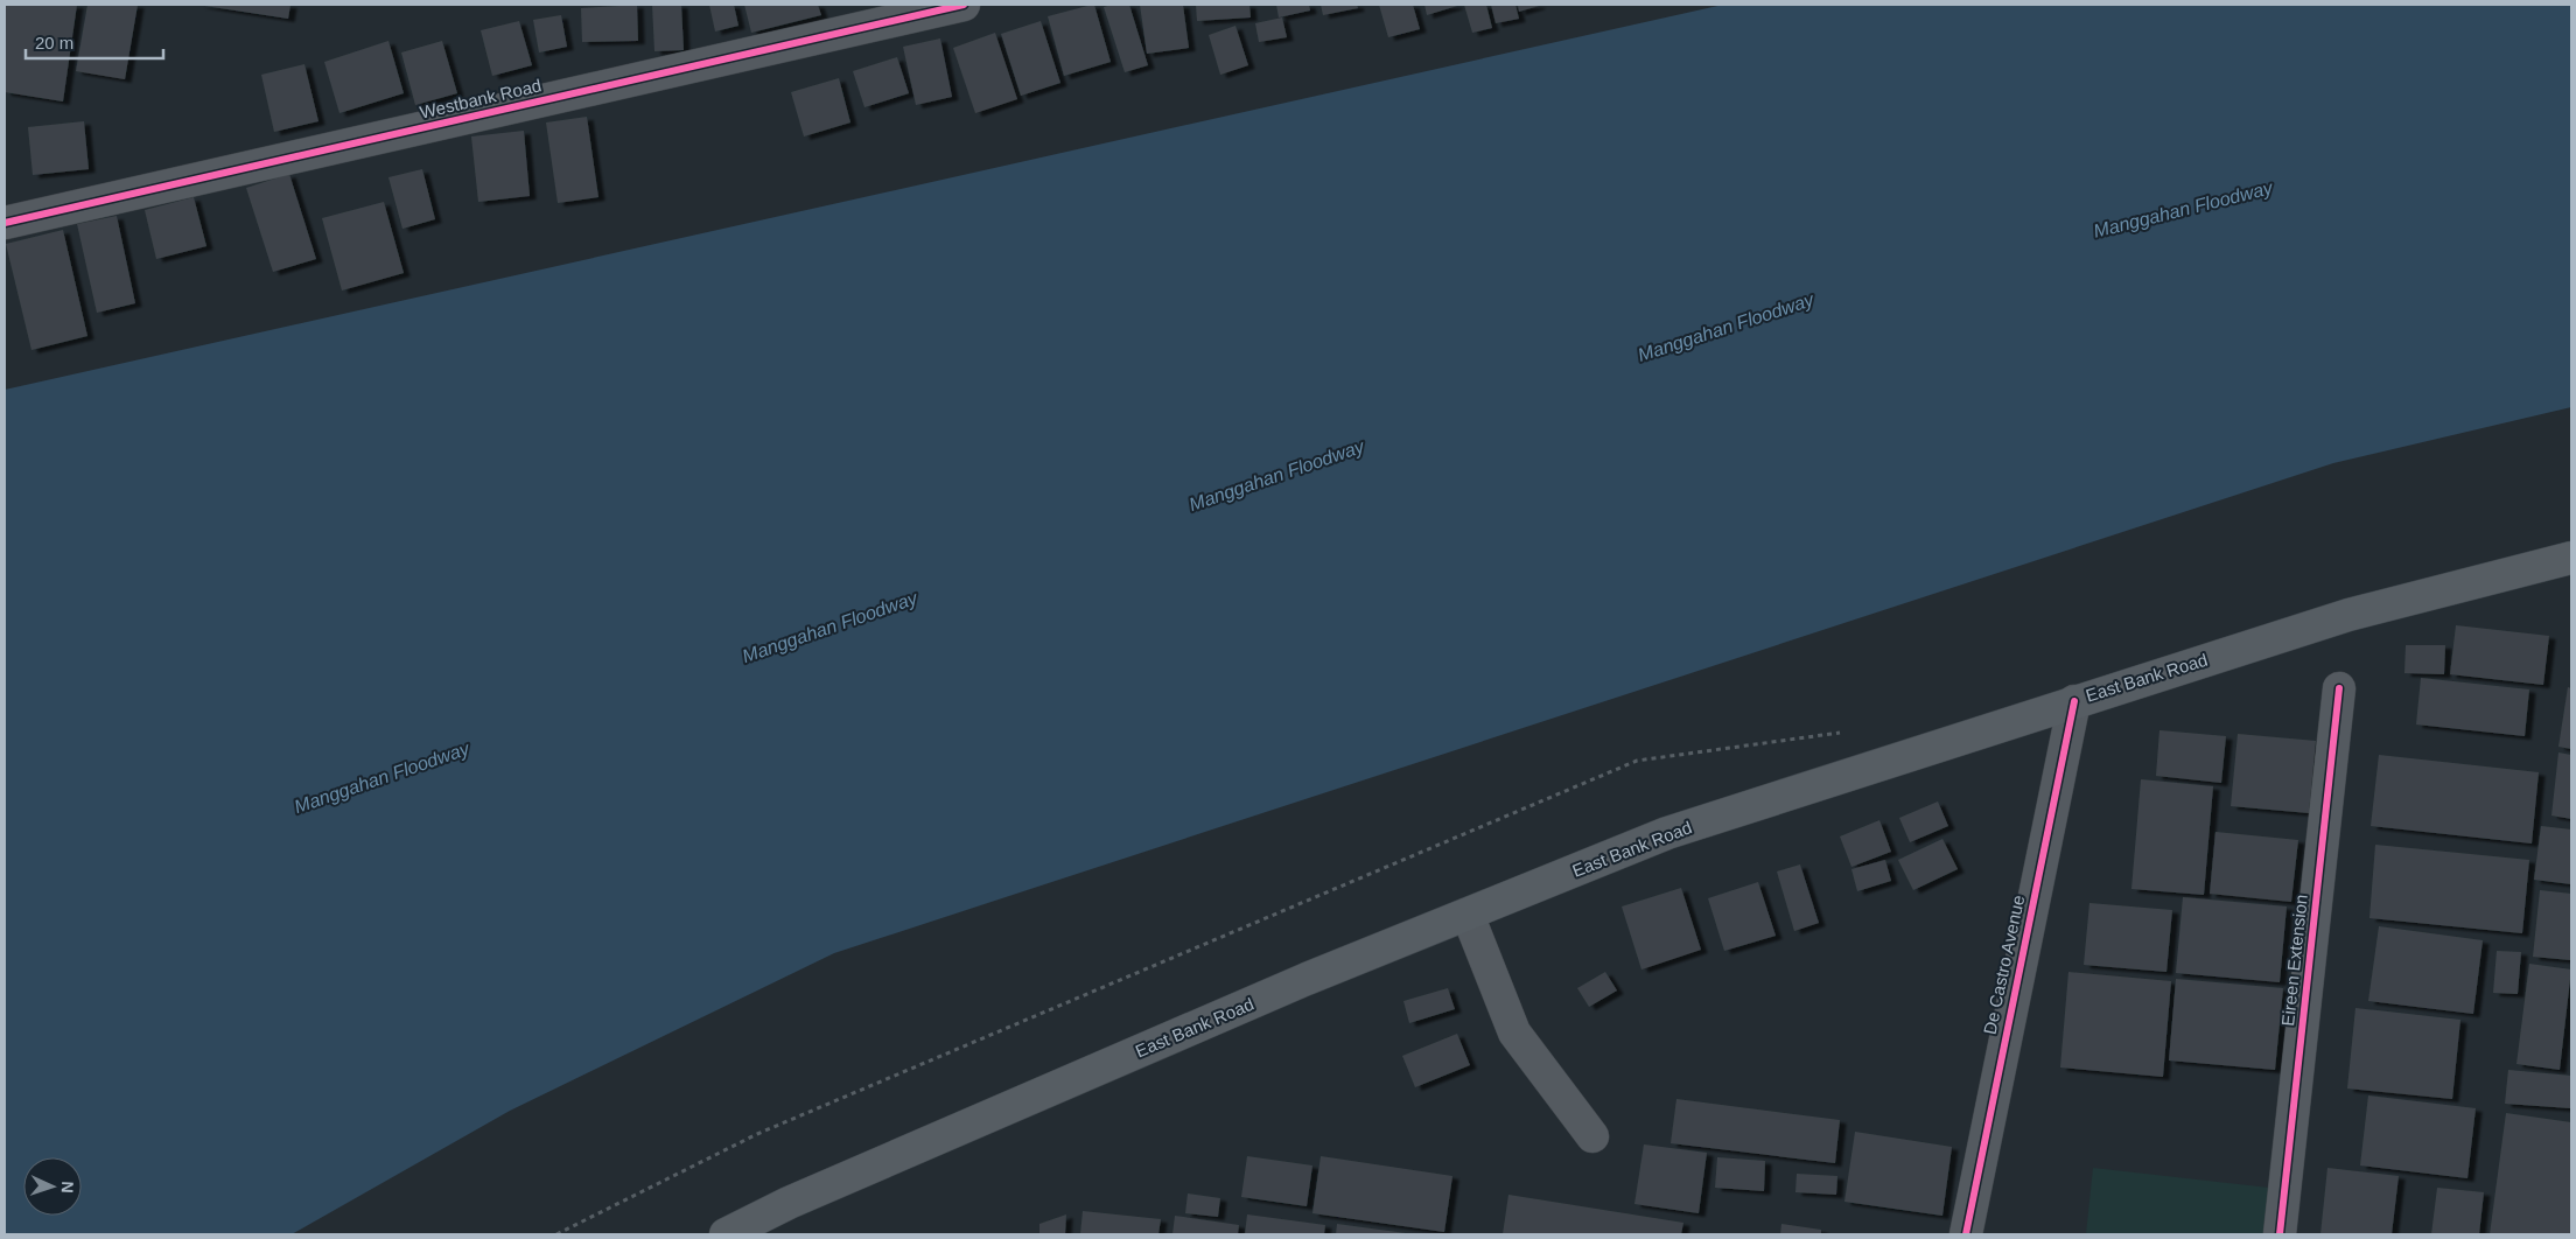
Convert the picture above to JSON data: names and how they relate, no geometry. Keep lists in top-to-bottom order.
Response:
{
  "streets": {
    "main road": ["East Bank Road"],
    "street": ["Westbank Road", "Eireen Extension", "De Castro Avenue"]
  },
  "crossings": [
    ["East Bank Road", "De Castro Avenue"]
  ],
  "water": ["Manggahan Floodway"],
  "scale_bar": "20 m",
  "north": "right"
}
